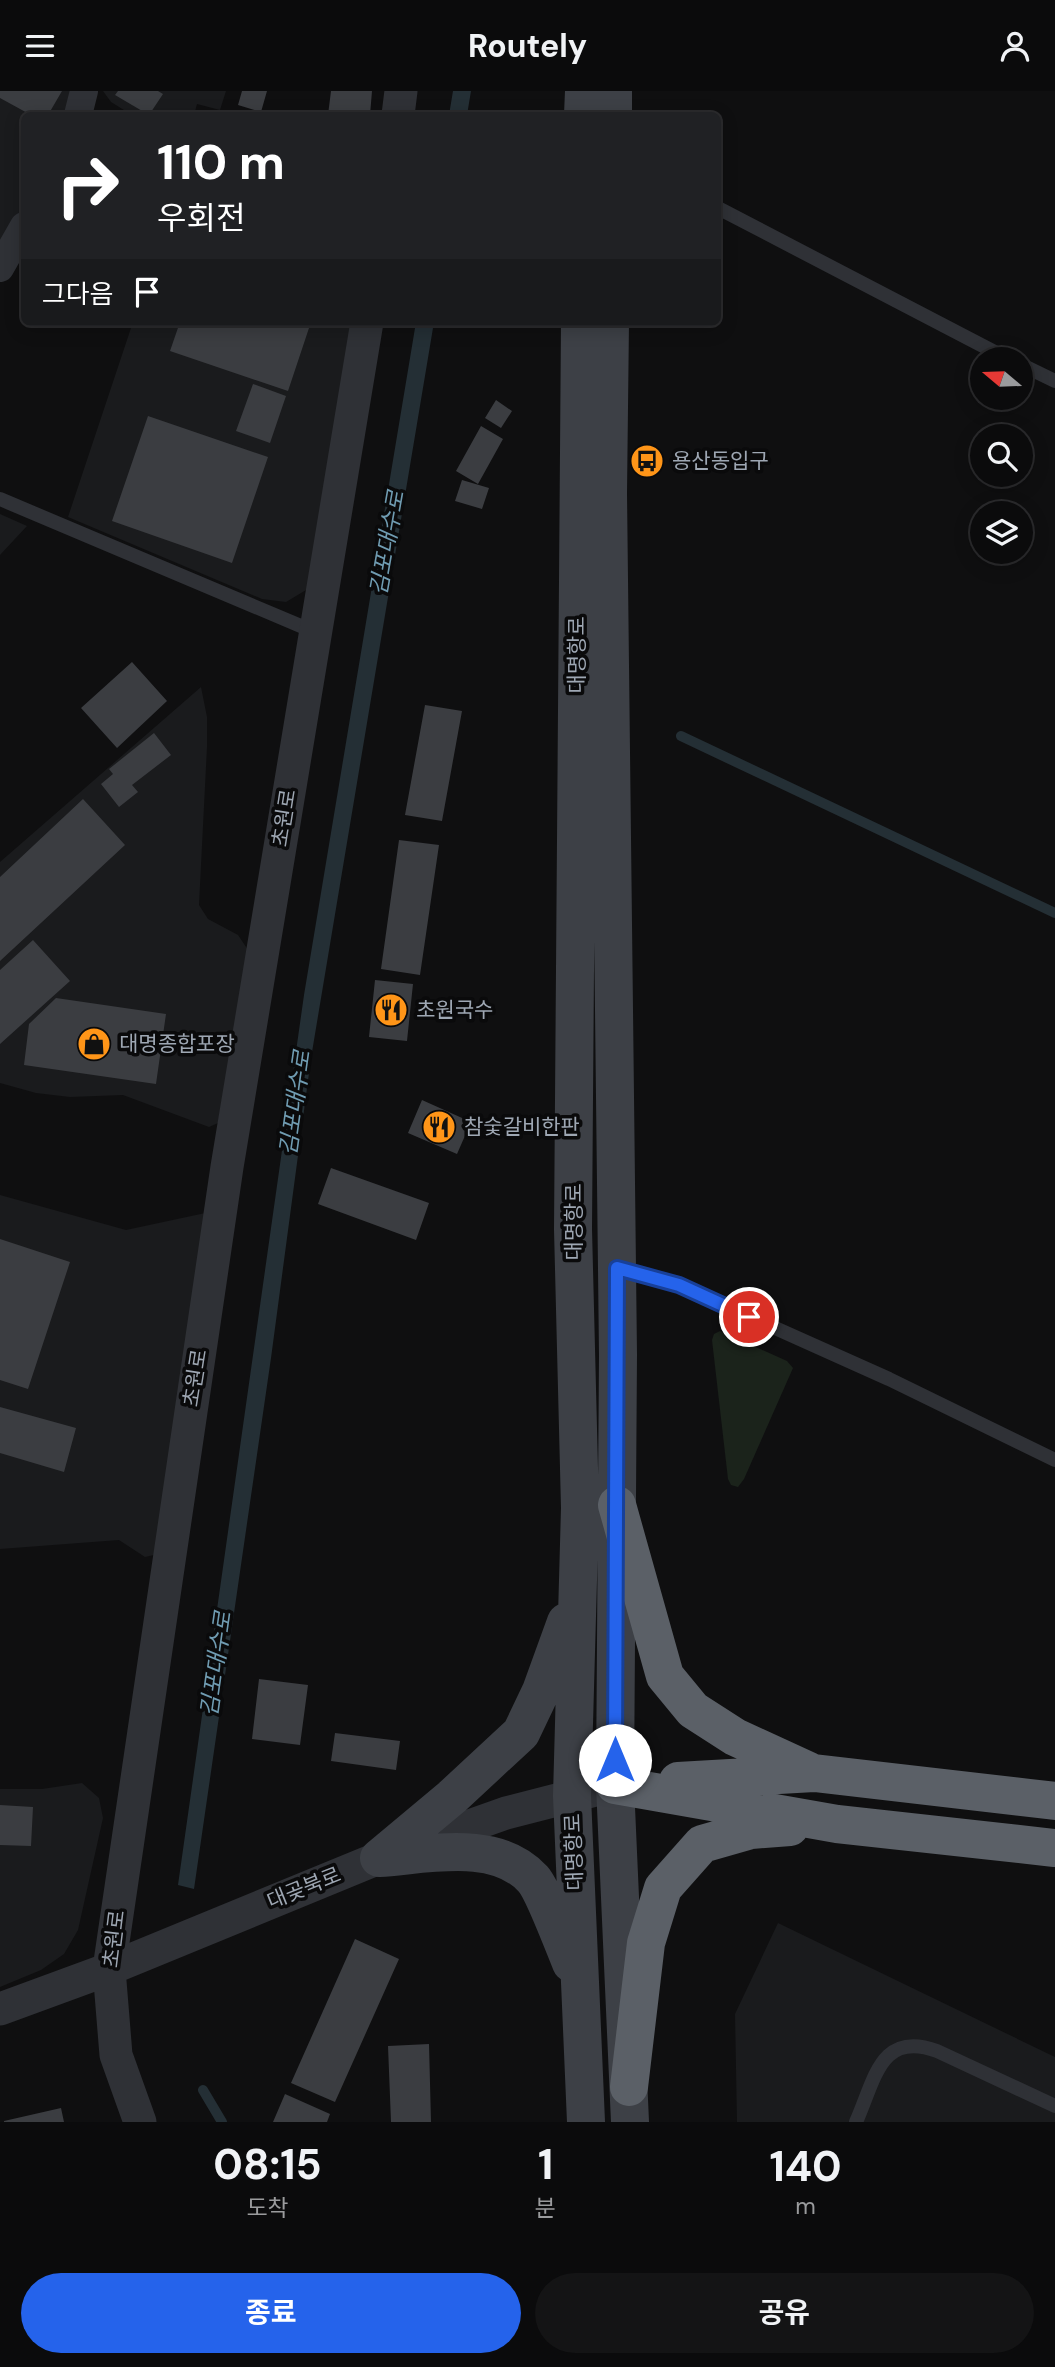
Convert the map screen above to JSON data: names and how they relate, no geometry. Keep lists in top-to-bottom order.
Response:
{
  "streets": {
    "main road": ["대명항로"],
    "street": ["초원로", "대곶북로"]
  },
  "crossings": [
    ["대명항로", "대곶북로"],
    ["초원로", "대곶북로"]
  ],
  "water": ["김포대수로"],
  "places": {
    "bus stop": ["용산동입구"],
    "restaurant": ["초원국수", "참숯갈비한판"],
    "shop": ["대명종합포장"]
  },
  "north": "left",
  "page": {
    "header": "Routely",
    "turn": ["110 m", "우회전"],
    "then": "그다음",
    "eta": [
      "08:15",
      "도착",
      "1",
      "분",
      "140",
      "m"
    ],
    "buttons": ["종료", "공유"]
  }
}
